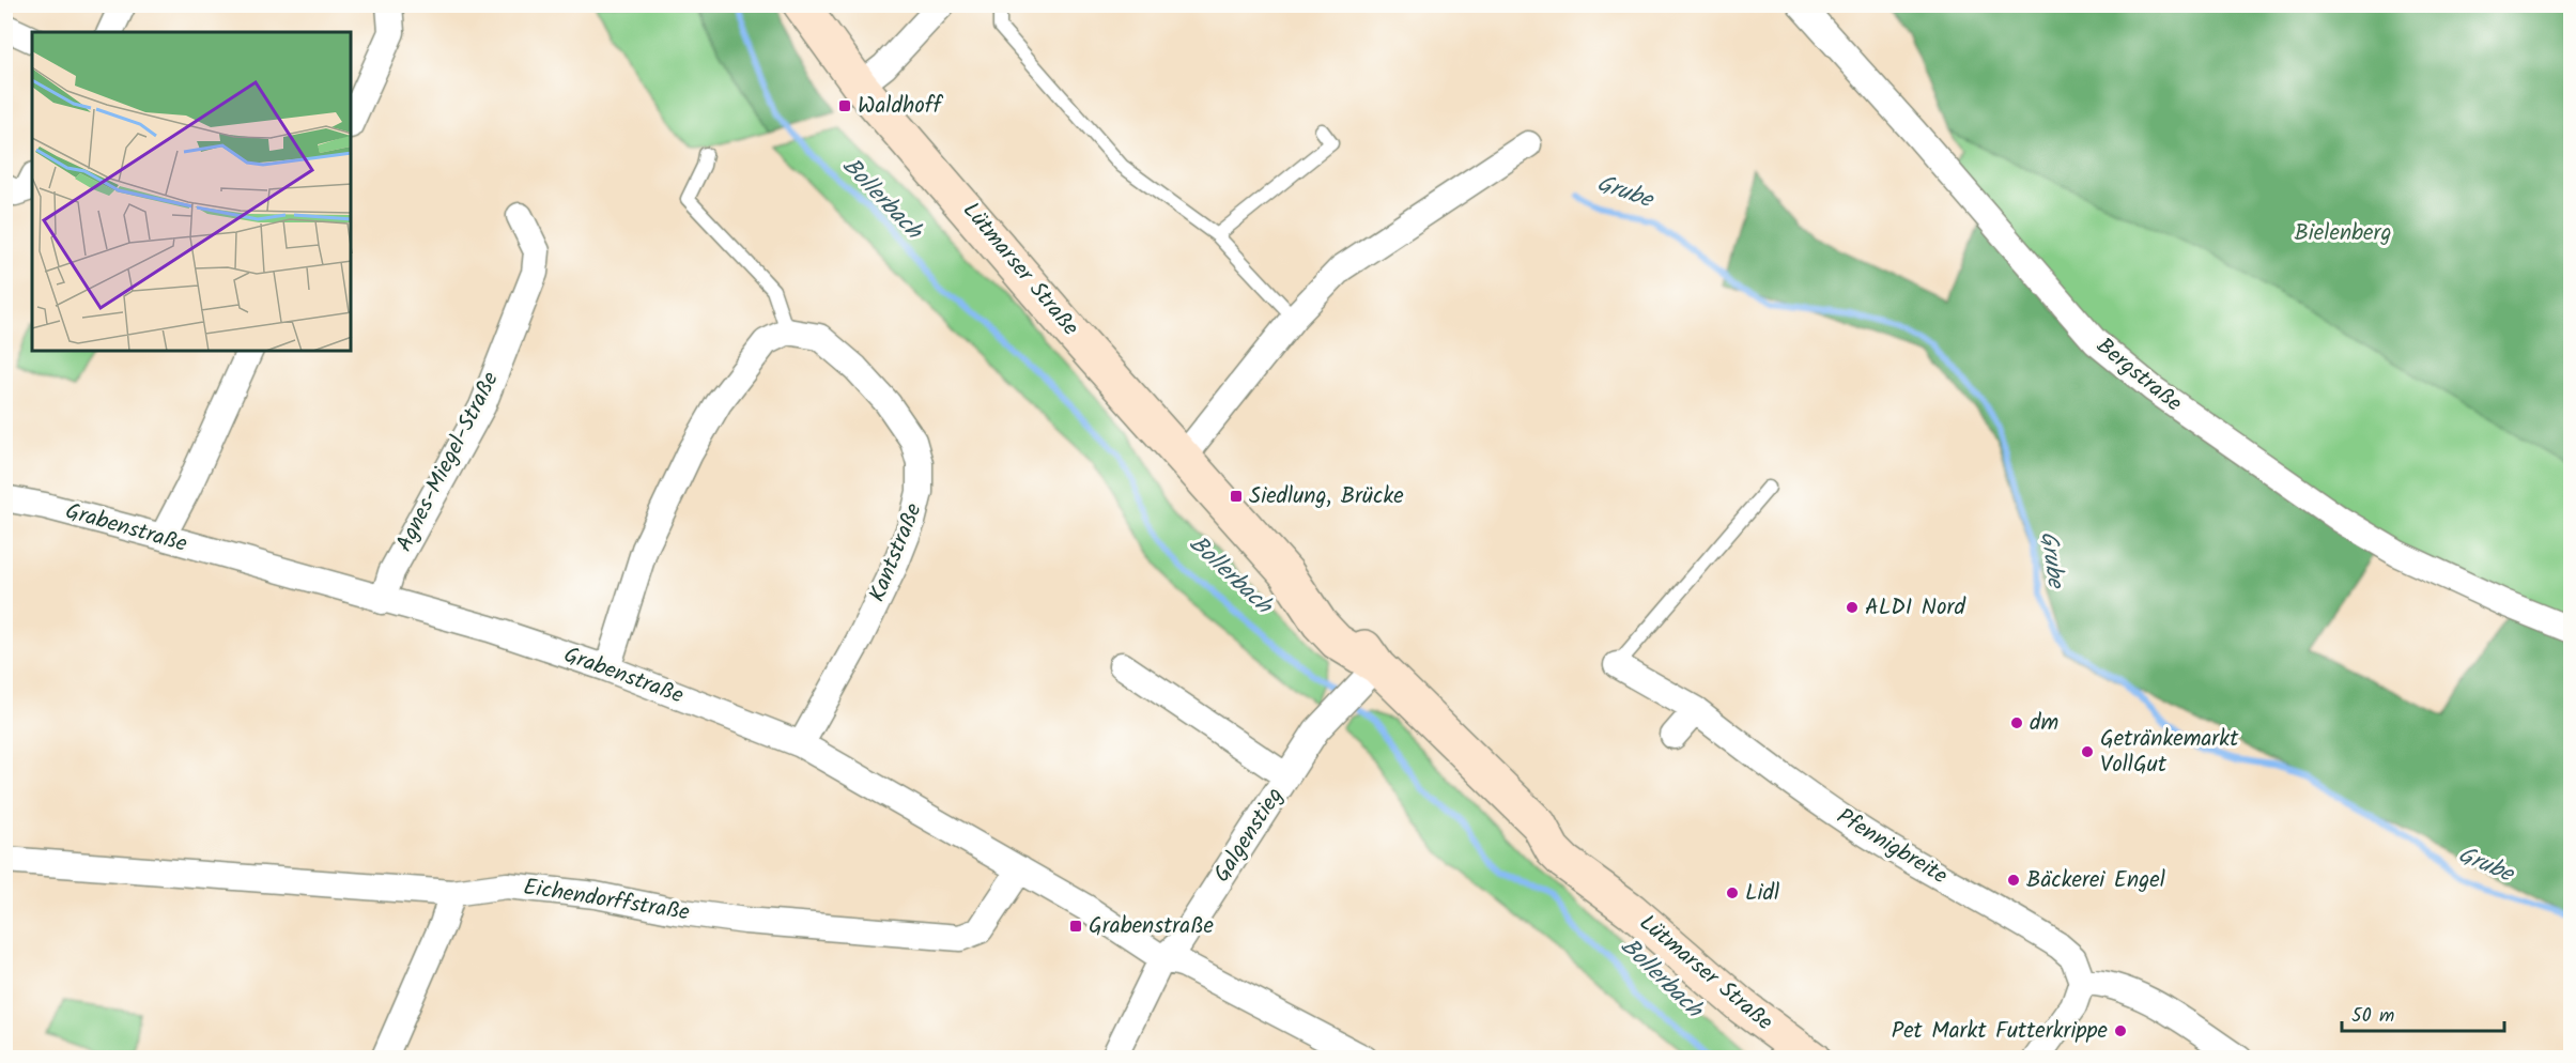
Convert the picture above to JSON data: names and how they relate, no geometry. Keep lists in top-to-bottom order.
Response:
{
  "streets": {
    "main road": ["Lütmarser Straße"],
    "street": [
      "Bergstraße",
      "Agnes-Miegel-Straße",
      "Grabenstraße",
      "Kantstraße",
      "Galgenstieg",
      "Pfennigbreite",
      "Eichendorffstraße"
    ]
  },
  "crossings": [
    ["Lütmarser Straße", "Galgenstieg"],
    ["Agnes-Miegel-Straße", "Grabenstraße"],
    ["Grabenstraße", "Kantstraße"],
    ["Grabenstraße", "Galgenstieg"],
    ["Grabenstraße", "Eichendorffstraße"]
  ],
  "water": ["Grube", "Bollerbach"],
  "parks": ["Bielenberg"],
  "places": {
    "transit": ["Waldhoff", "Siedlung, Brücke", "Grabenstraße"],
    "other": [
      "ALDI Nord",
      "dm",
      "Getränkemarkt VollGut",
      "Bäckerei Engel",
      "Lidl",
      "Pet Markt Futterkrippe"
    ]
  },
  "scale_bar": "50 m"
}
